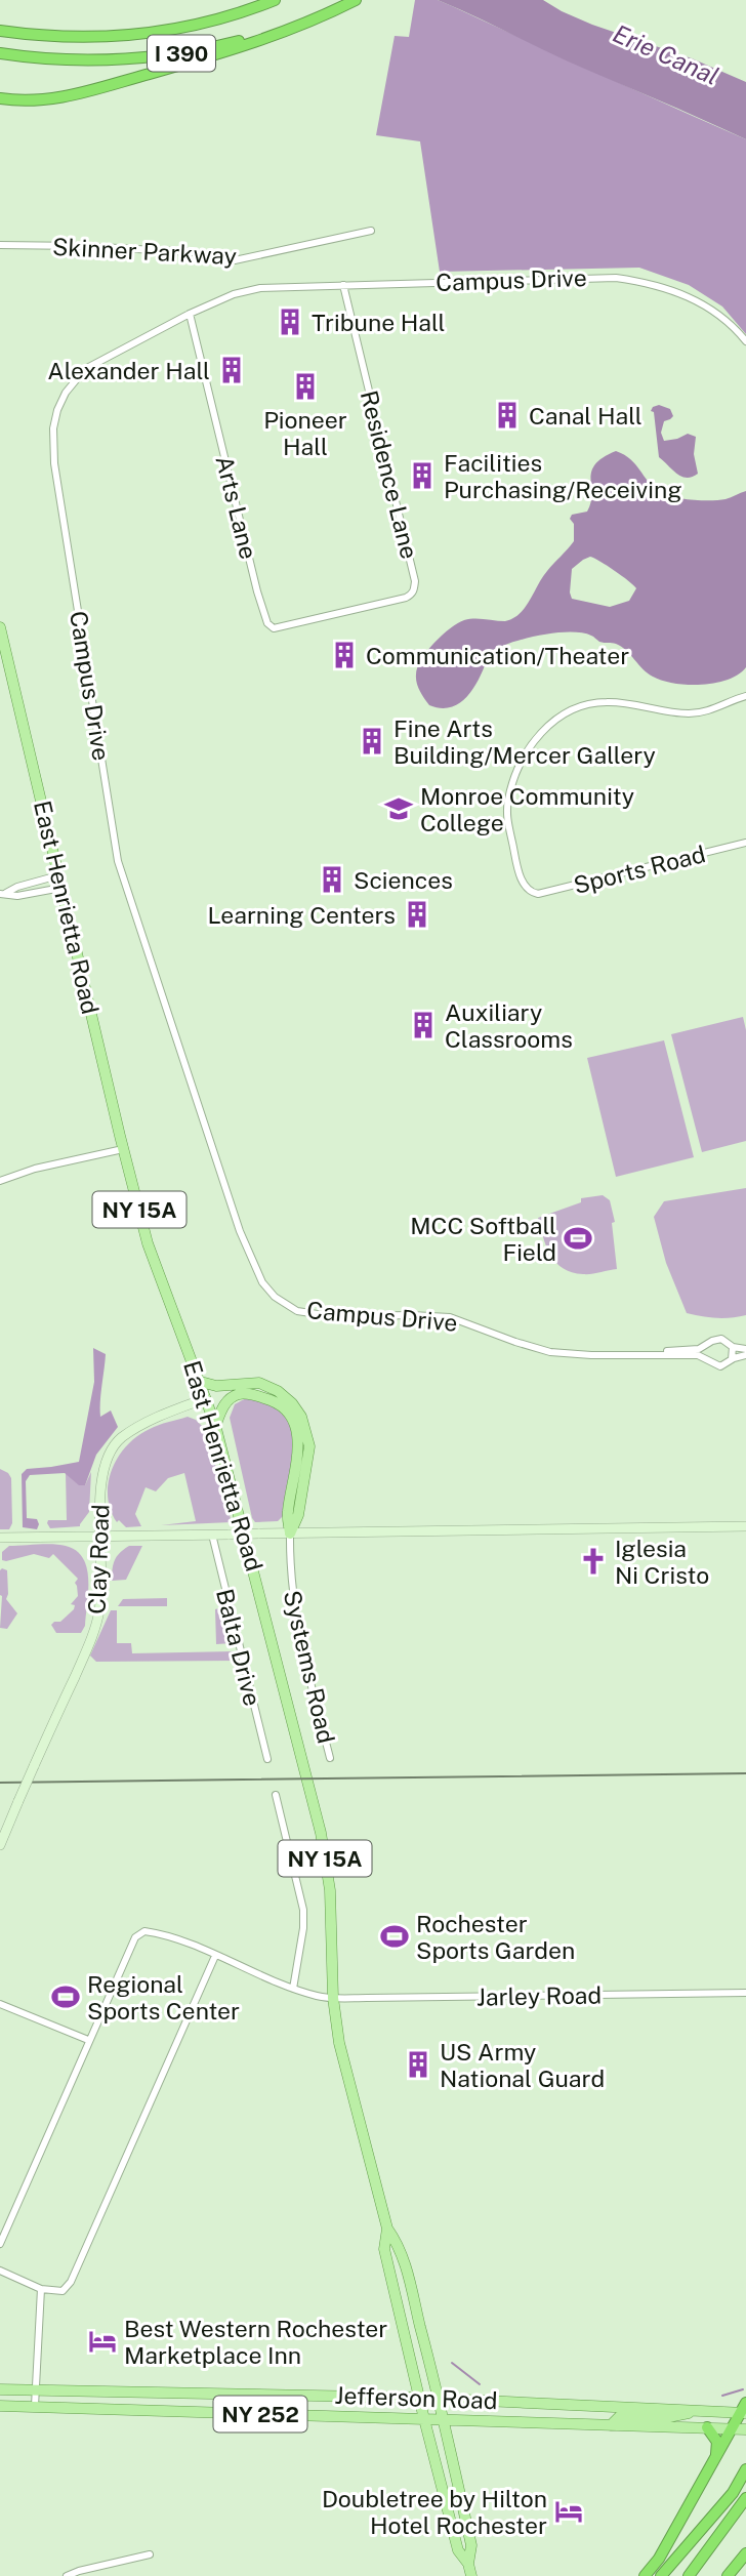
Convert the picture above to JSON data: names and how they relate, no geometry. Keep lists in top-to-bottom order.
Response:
{
  "streets": {
    "highway": ["I 390"],
    "main road": [
      "East Henrietta Road",
      "NY 15A",
      "Jefferson Road",
      "NY 252"
    ],
    "street": [
      "Skinner Parkway",
      "Campus Drive",
      "Residence Lane",
      "Arts Lane",
      "Sports Road",
      "Clay Road",
      "Balta Drive",
      "Systems Road",
      "Jarley Road"
    ]
  },
  "crossings": [
    ["Campus Drive", "Residence Lane"],
    ["Campus Drive", "Arts Lane"],
    ["Residence Lane", "Arts Lane"],
    ["East Henrietta Road", "Clay Road"],
    ["East Henrietta Road", "Jarley Road"],
    ["East Henrietta Road", "Jefferson Road"]
  ],
  "water": ["Erie Canal"],
  "places": {
    "building": [
      "Tribune Hall",
      "Alexander Hall",
      "Pioneer Hall",
      "Canal Hall",
      "Facilities Purchasing/Receiving",
      "Communication/Theater",
      "Fine Arts Building/Mercer Gallery",
      "Sciences",
      "Learning Centers",
      "Auxiliary Classrooms",
      "US Army National Guard"
    ],
    "school or university": ["Monroe Community College"],
    "sports": ["MCC Softball Field", "Rochester Sports Garden", "Regional Sports Center"],
    "church": ["Iglesia Ni Cristo"],
    "hotel": ["Best Western Rochester Marketplace Inn", "Doubletree by Hilton Hotel Rochester"]
  }
}
